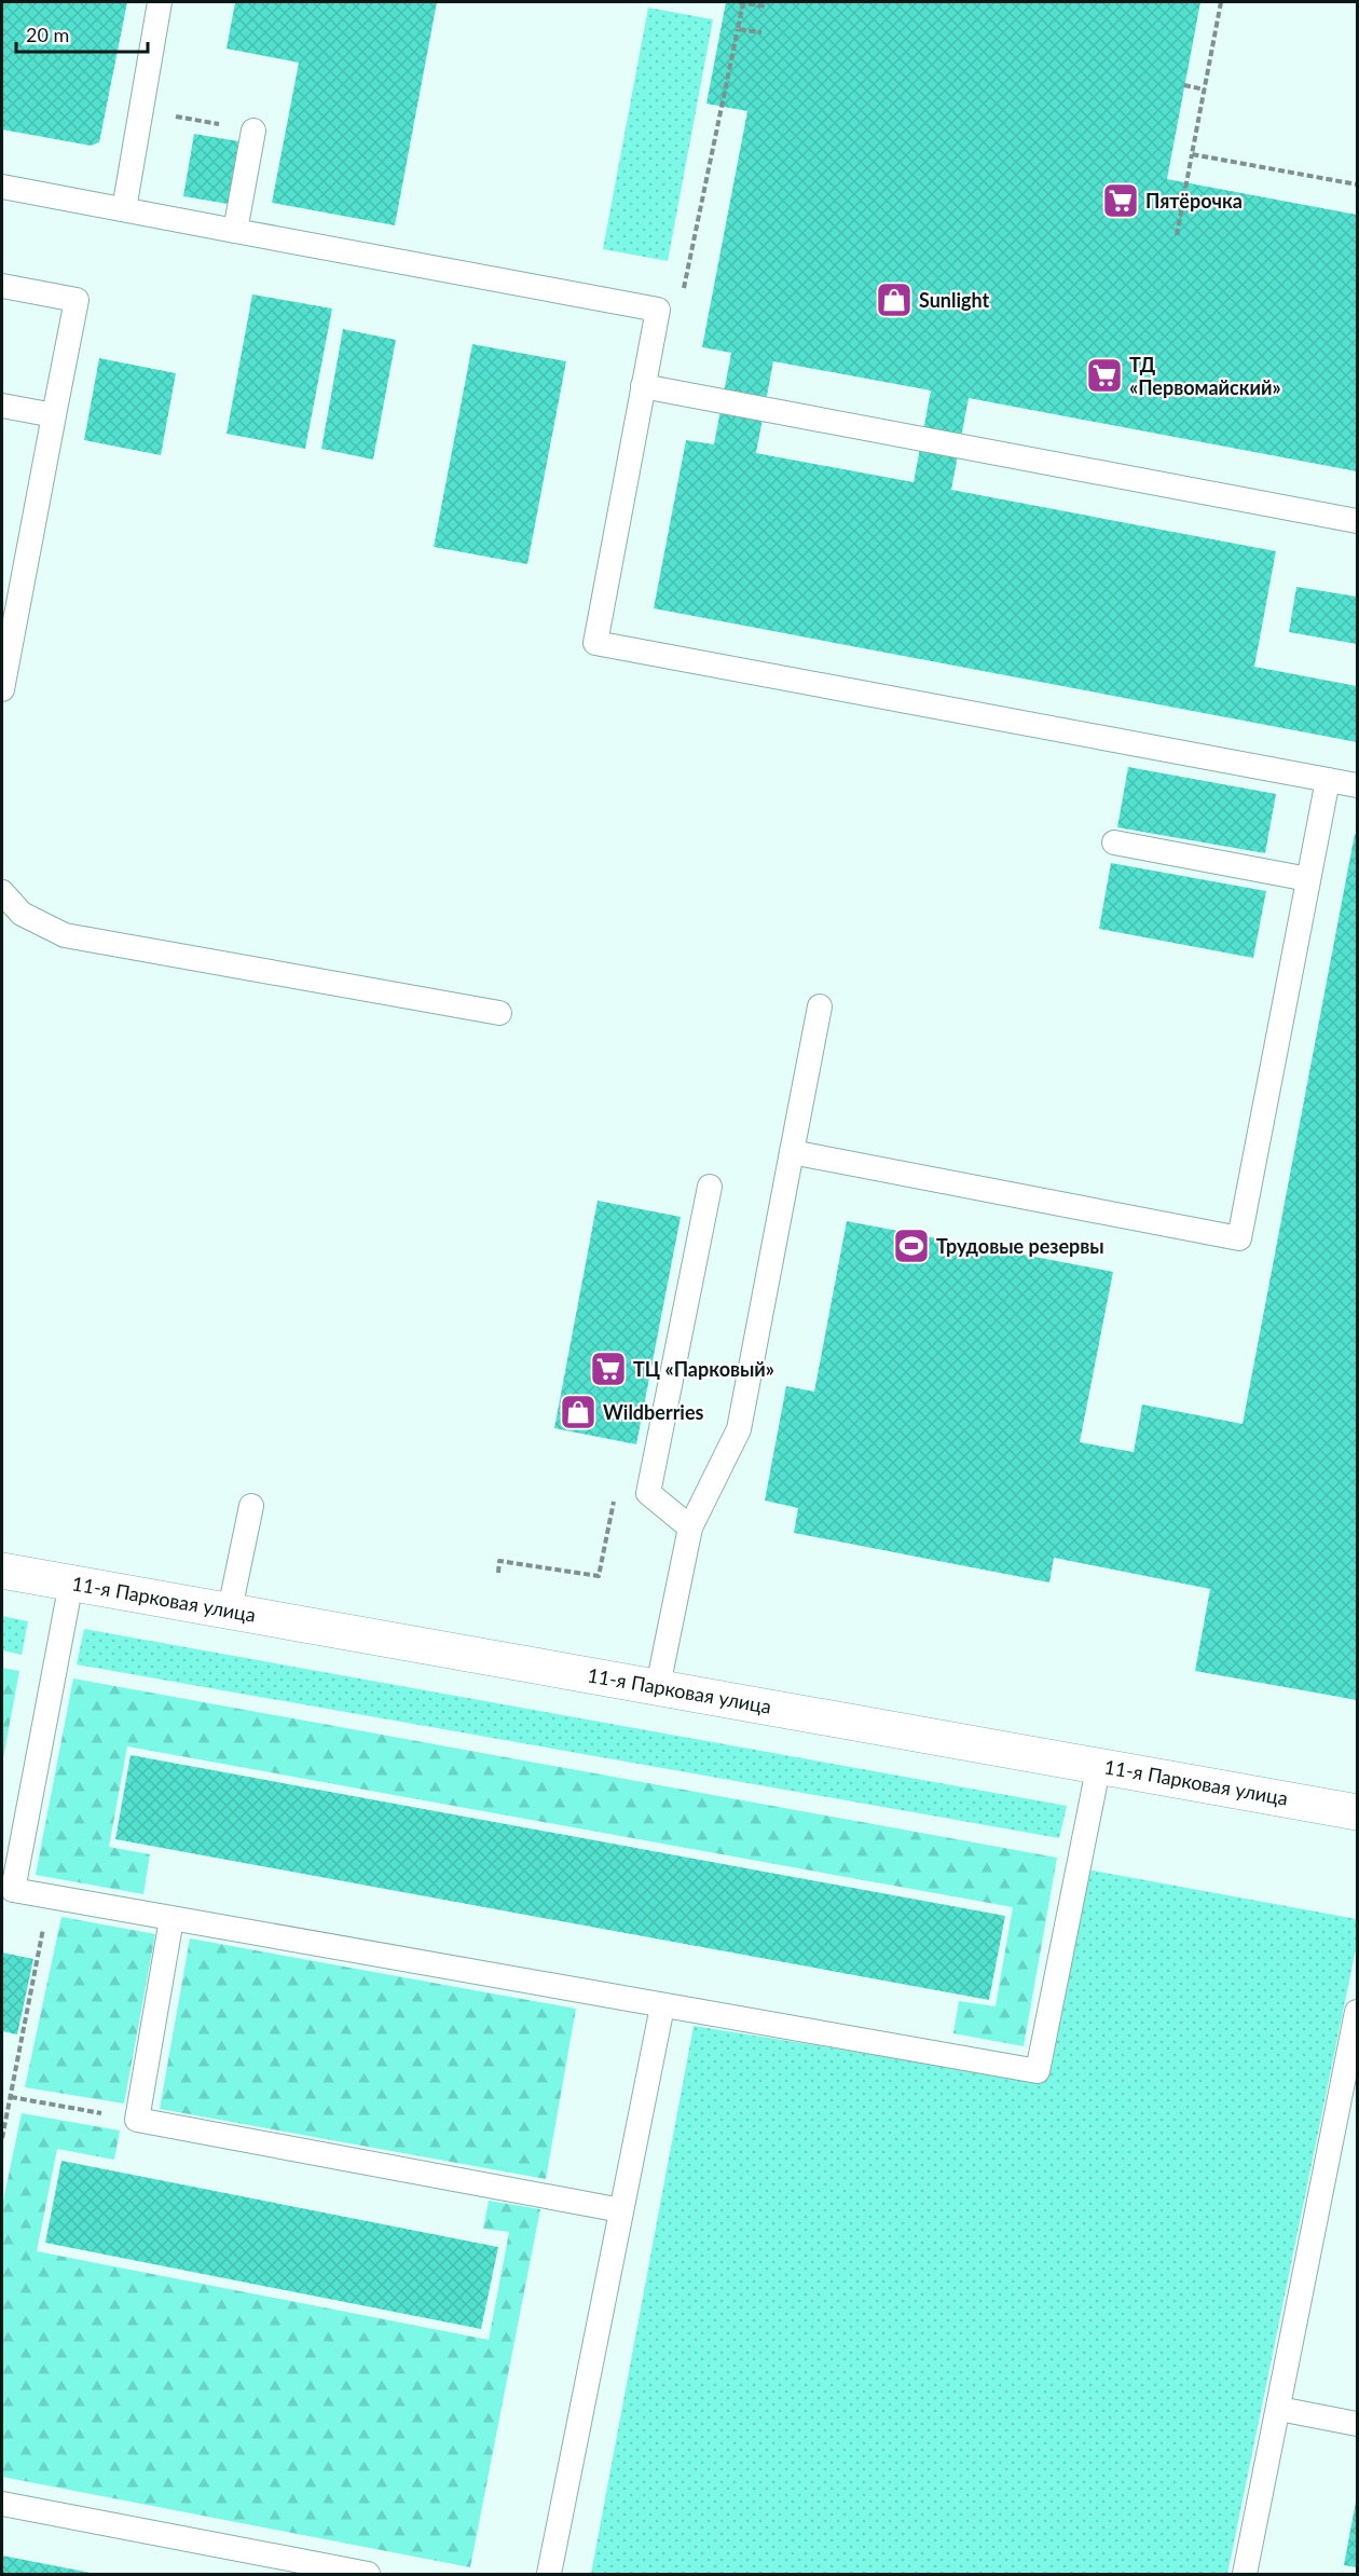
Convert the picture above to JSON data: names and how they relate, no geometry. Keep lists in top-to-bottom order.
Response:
{
  "streets": {
    "street": ["11-я Парковая улица"]
  },
  "places": {
    "supermarket": ["Пятёрочка", "ТД «Первомайский»", "ТЦ «Парковый»"],
    "shop": ["Sunlight", "Wildberries"],
    "sports": ["Трудовые резервы"]
  },
  "scale_bar": "20 m"
}
